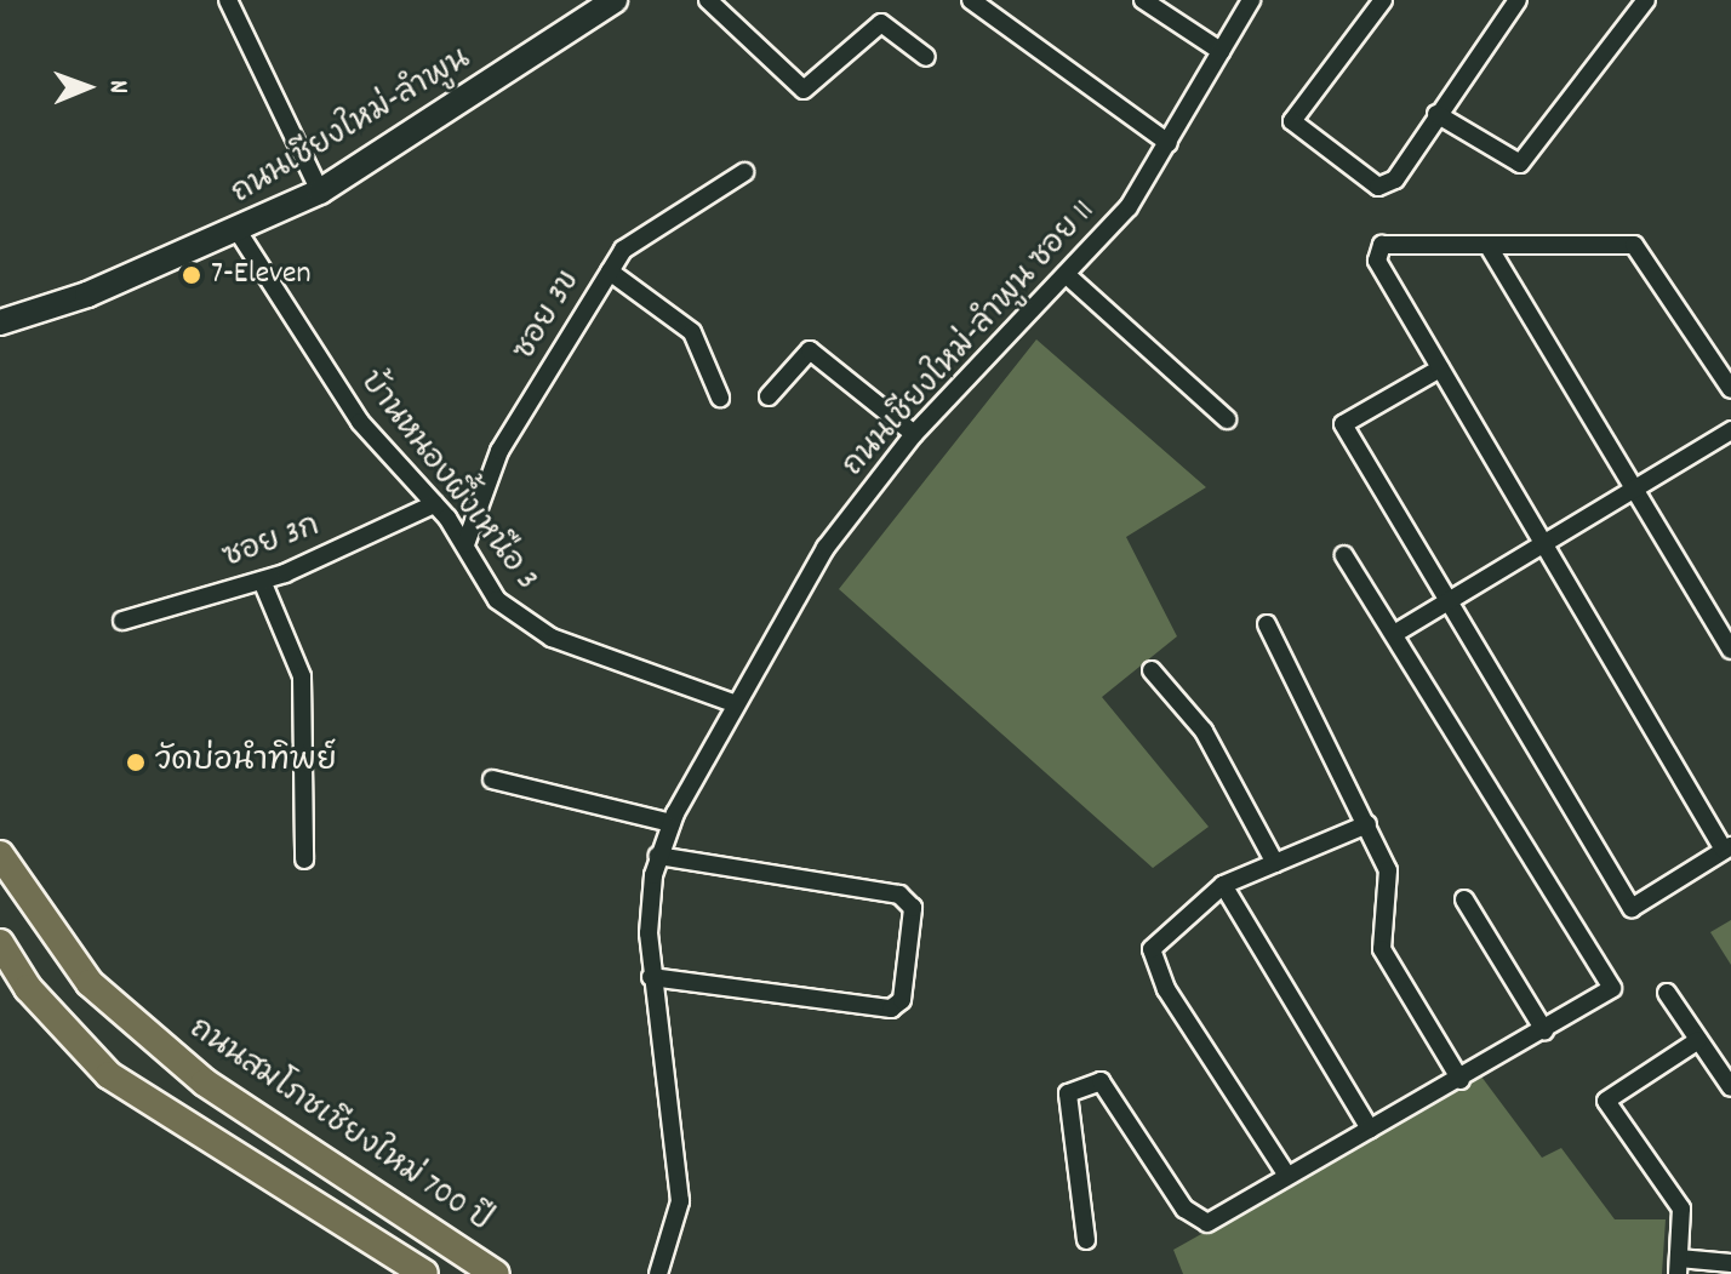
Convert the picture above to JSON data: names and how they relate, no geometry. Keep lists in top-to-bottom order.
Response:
{
  "streets": {
    "main road": ["ถนนเชียงใหม่-ลำพูน", "ถนนสมโภชเชียงใหม่ 700 ปี"],
    "street": [
      "ซอย 3ข",
      "ถนนเชียงใหม่-ลำพูน ซอย 11",
      "บ้านหนองผึ้งเหนือ 3",
      "ซอย 3ก"
    ]
  },
  "crossings": [
    ["ถนนเชียงใหม่-ลำพูน", "บ้านหนองผึ้งเหนือ 3"],
    ["ซอย 3ข", "บ้านหนองผึ้งเหนือ 3"],
    ["ถนนเชียงใหม่-ลำพูน ซอย 11", "บ้านหนองผึ้งเหนือ 3"],
    ["บ้านหนองผึ้งเหนือ 3", "ซอย 3ก"]
  ],
  "places": ["7-Eleven", "วัดบ่อนำทิพย์"],
  "north": "right"
}
